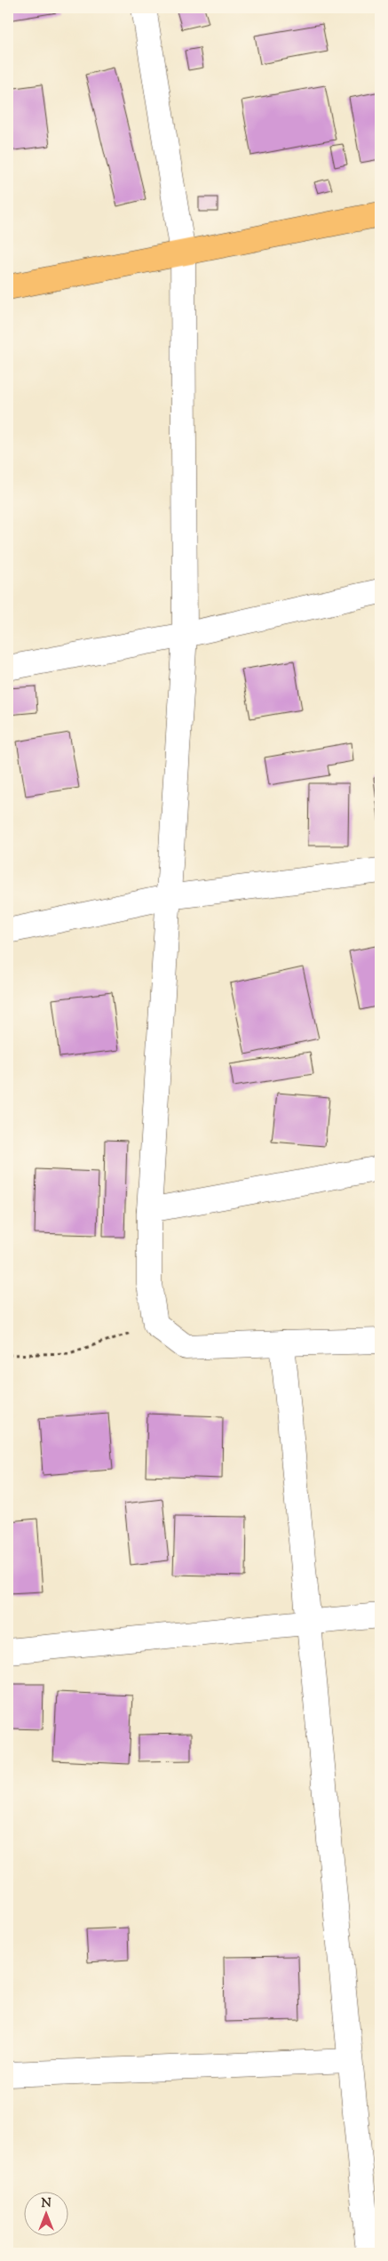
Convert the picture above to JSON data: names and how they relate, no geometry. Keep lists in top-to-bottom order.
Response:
{
  "north": "top"
}
